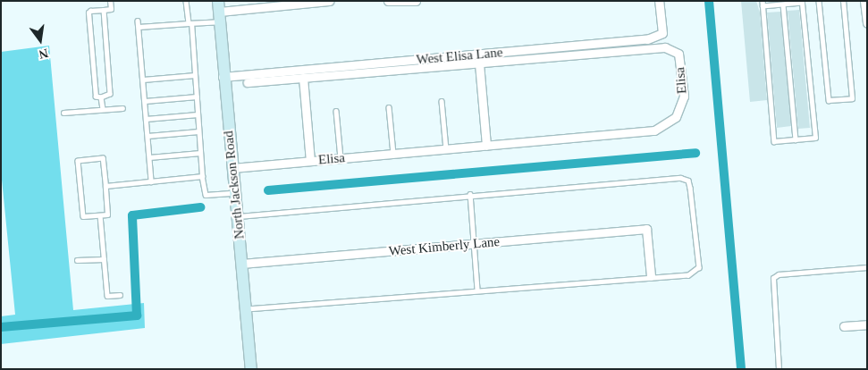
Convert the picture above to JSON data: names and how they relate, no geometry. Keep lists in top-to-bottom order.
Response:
{
  "streets": {
    "main road": ["North Jackson Road"],
    "street": ["West Elisa Lane", "Elisa", "West Kimberly Lane"]
  },
  "crossings": [
    ["West Elisa Lane", "North Jackson Road"],
    ["Elisa", "North Jackson Road"],
    ["North Jackson Road", "West Kimberly Lane"]
  ],
  "north": "bottom"
}
